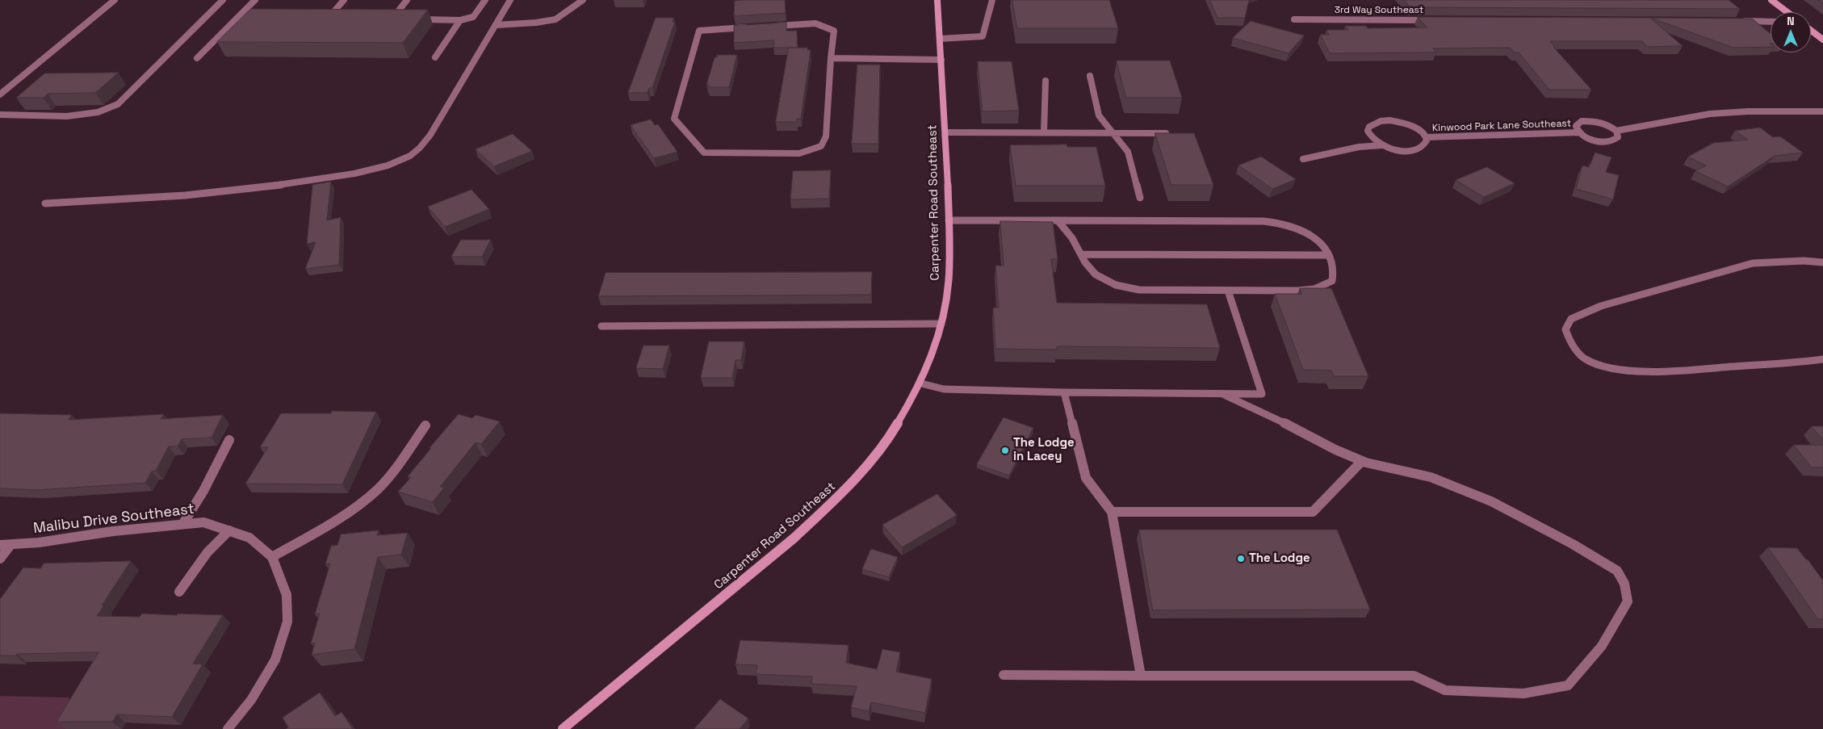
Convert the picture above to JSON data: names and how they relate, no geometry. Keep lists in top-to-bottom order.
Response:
{
  "streets": {
    "main road": ["Carpenter Road Southeast"],
    "street": ["3rd Way Southeast", "Kinwood Park Lane Southeast", "Malibu Drive Southeast"]
  },
  "places": ["The Lodge in Lacey", "The Lodge"],
  "north": "top"
}
